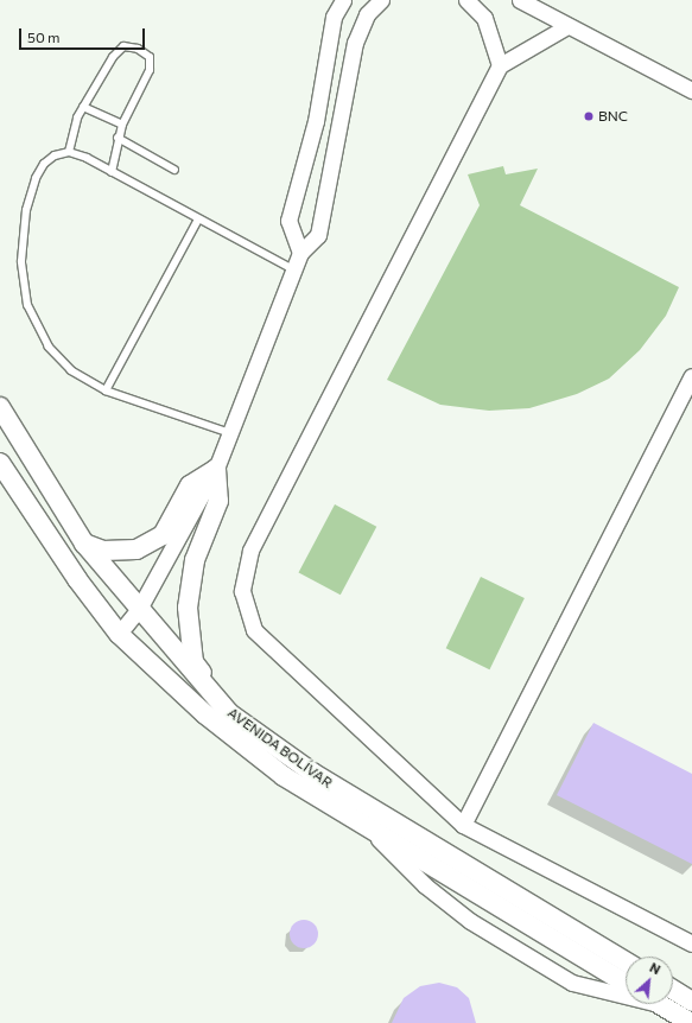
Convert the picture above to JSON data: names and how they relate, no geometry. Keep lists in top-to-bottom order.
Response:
{
  "streets": {
    "street": ["AVENIDA BOLÍVAR"]
  },
  "places": ["BNC"],
  "scale_bar": "50 m",
  "north": "top right"
}
